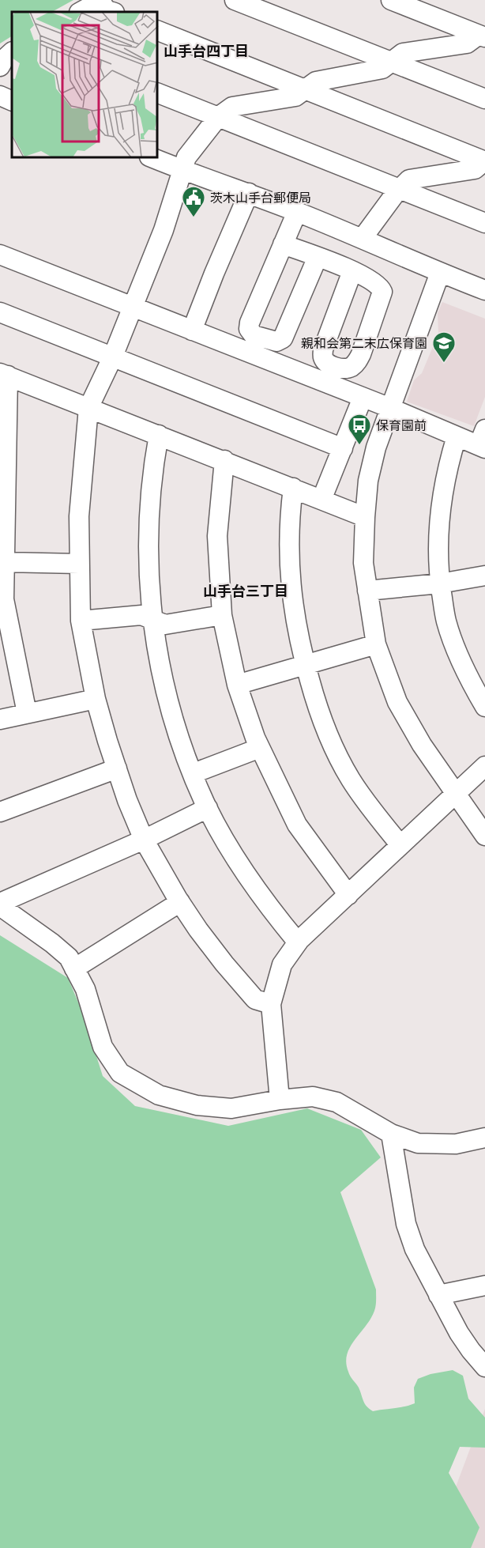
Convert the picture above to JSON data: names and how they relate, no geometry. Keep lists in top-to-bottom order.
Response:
{
  "districts": ["山手台四丁目", "山手台三丁目"],
  "places": {
    "public building": ["茨木山手台郵便局"],
    "school or university": ["親和会第二末広保育園"],
    "bus stop": ["保育園前"]
  }
}
